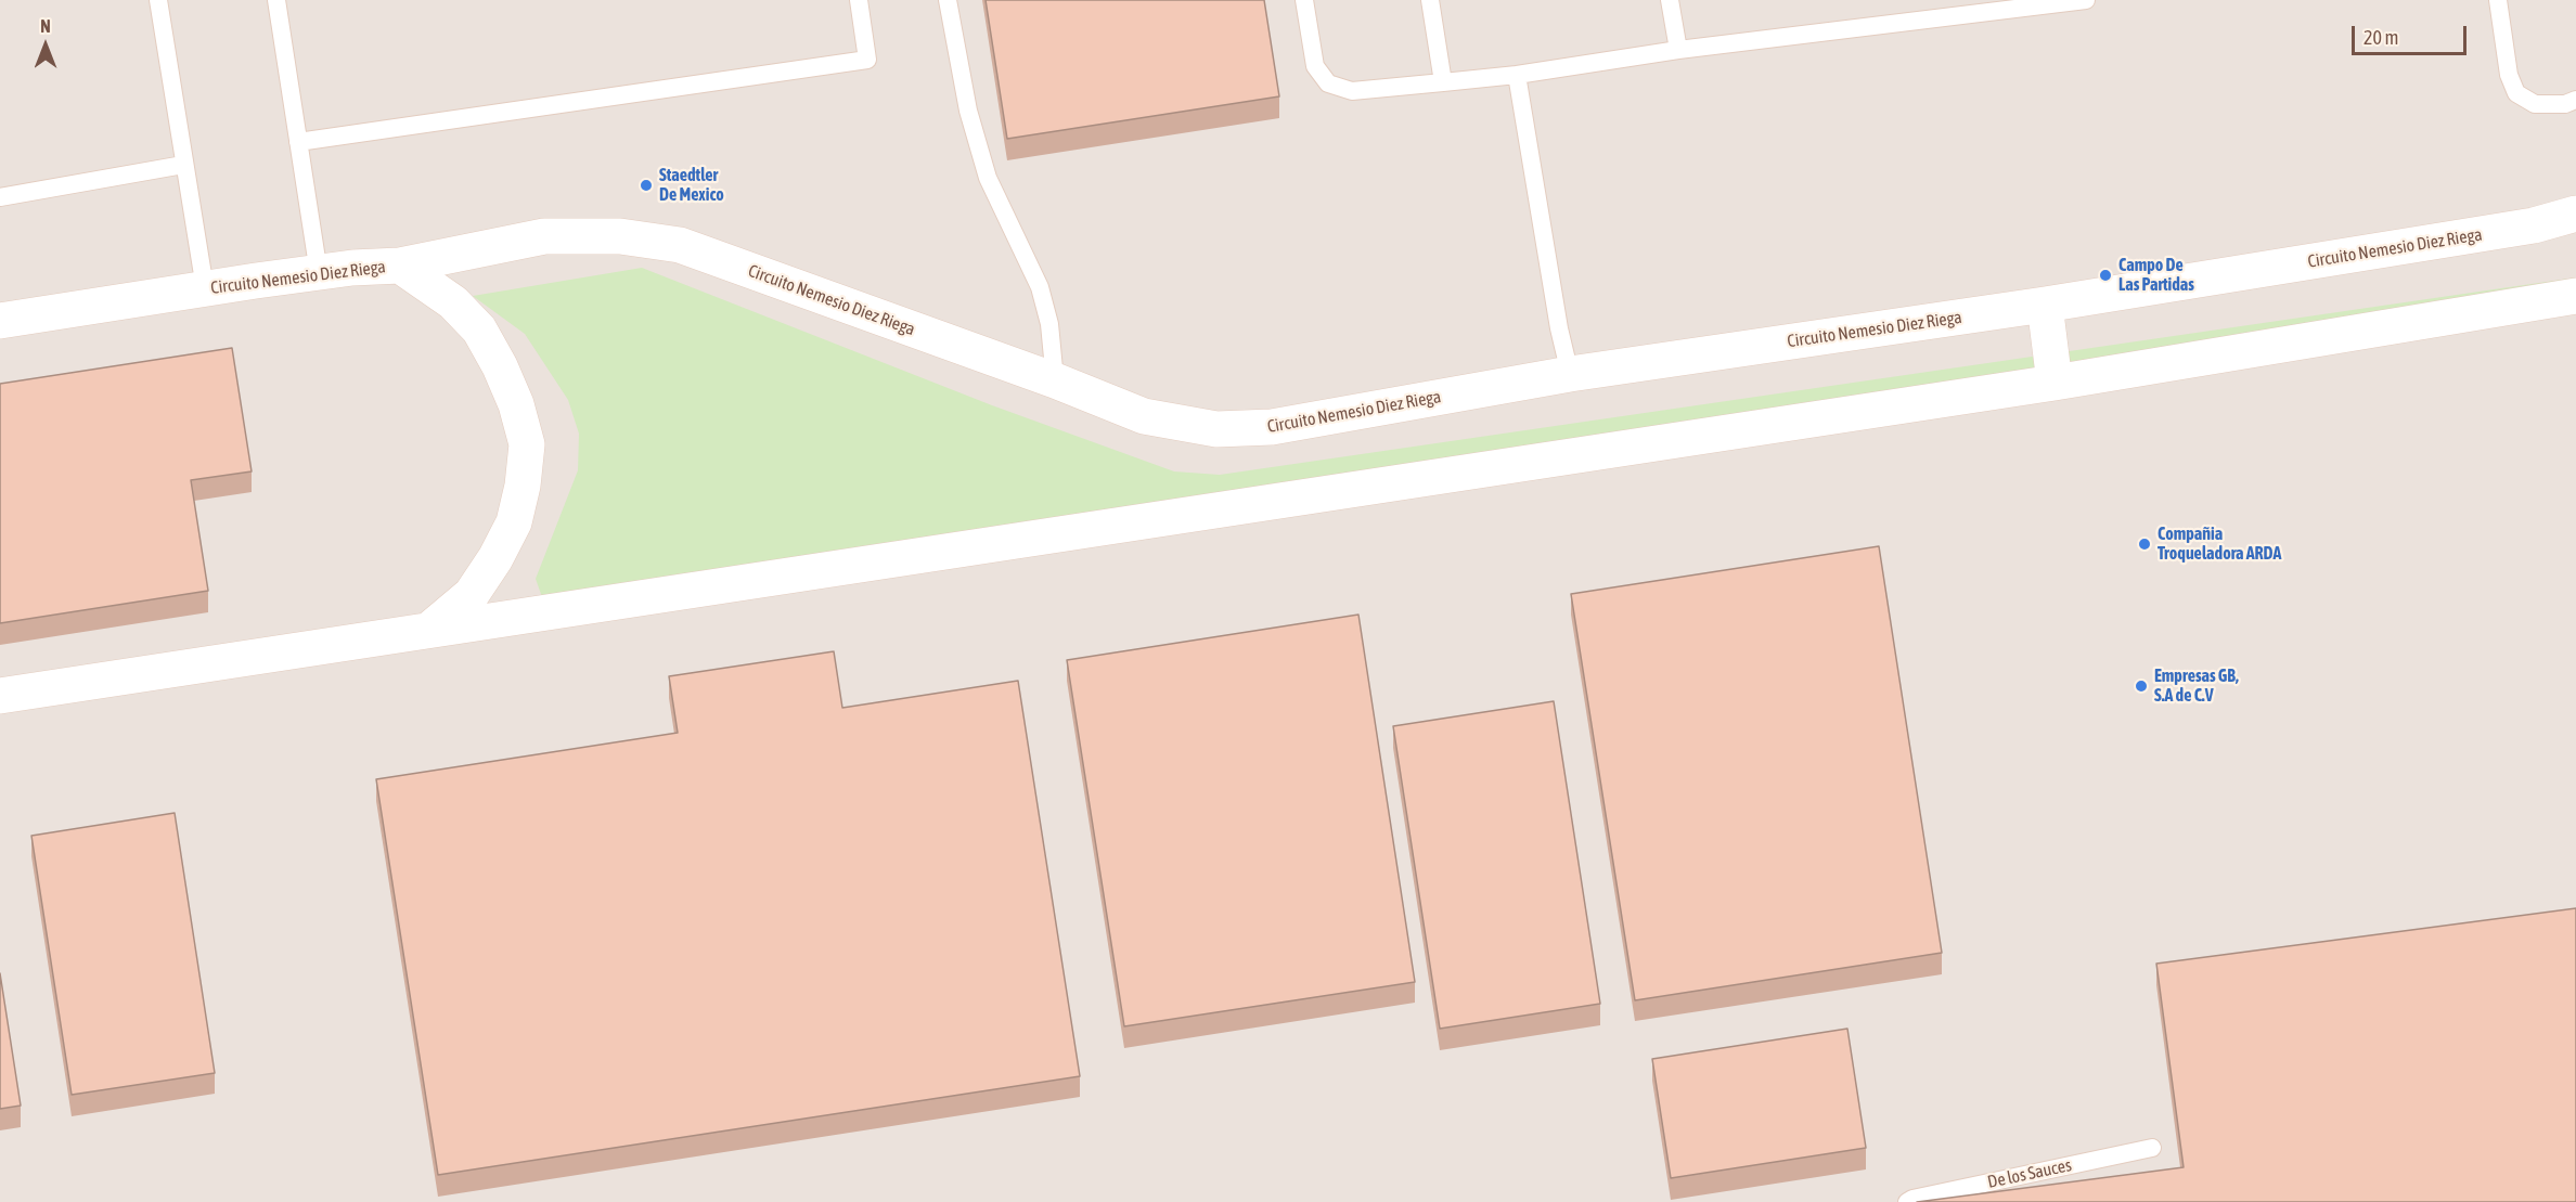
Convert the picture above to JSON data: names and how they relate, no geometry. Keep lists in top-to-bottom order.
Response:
{
  "streets": {
    "street": ["Circuito Nemesio Diez Riega"],
    "lane": ["De los Sauces"]
  },
  "places": [
    "Staedtler De Mexico",
    "Campo De Las Partidas",
    "Compañia Troqueladora ARDA",
    "Empresas GB, S.A de C.V"
  ],
  "scale_bar": "20 m",
  "north": "top"
}
